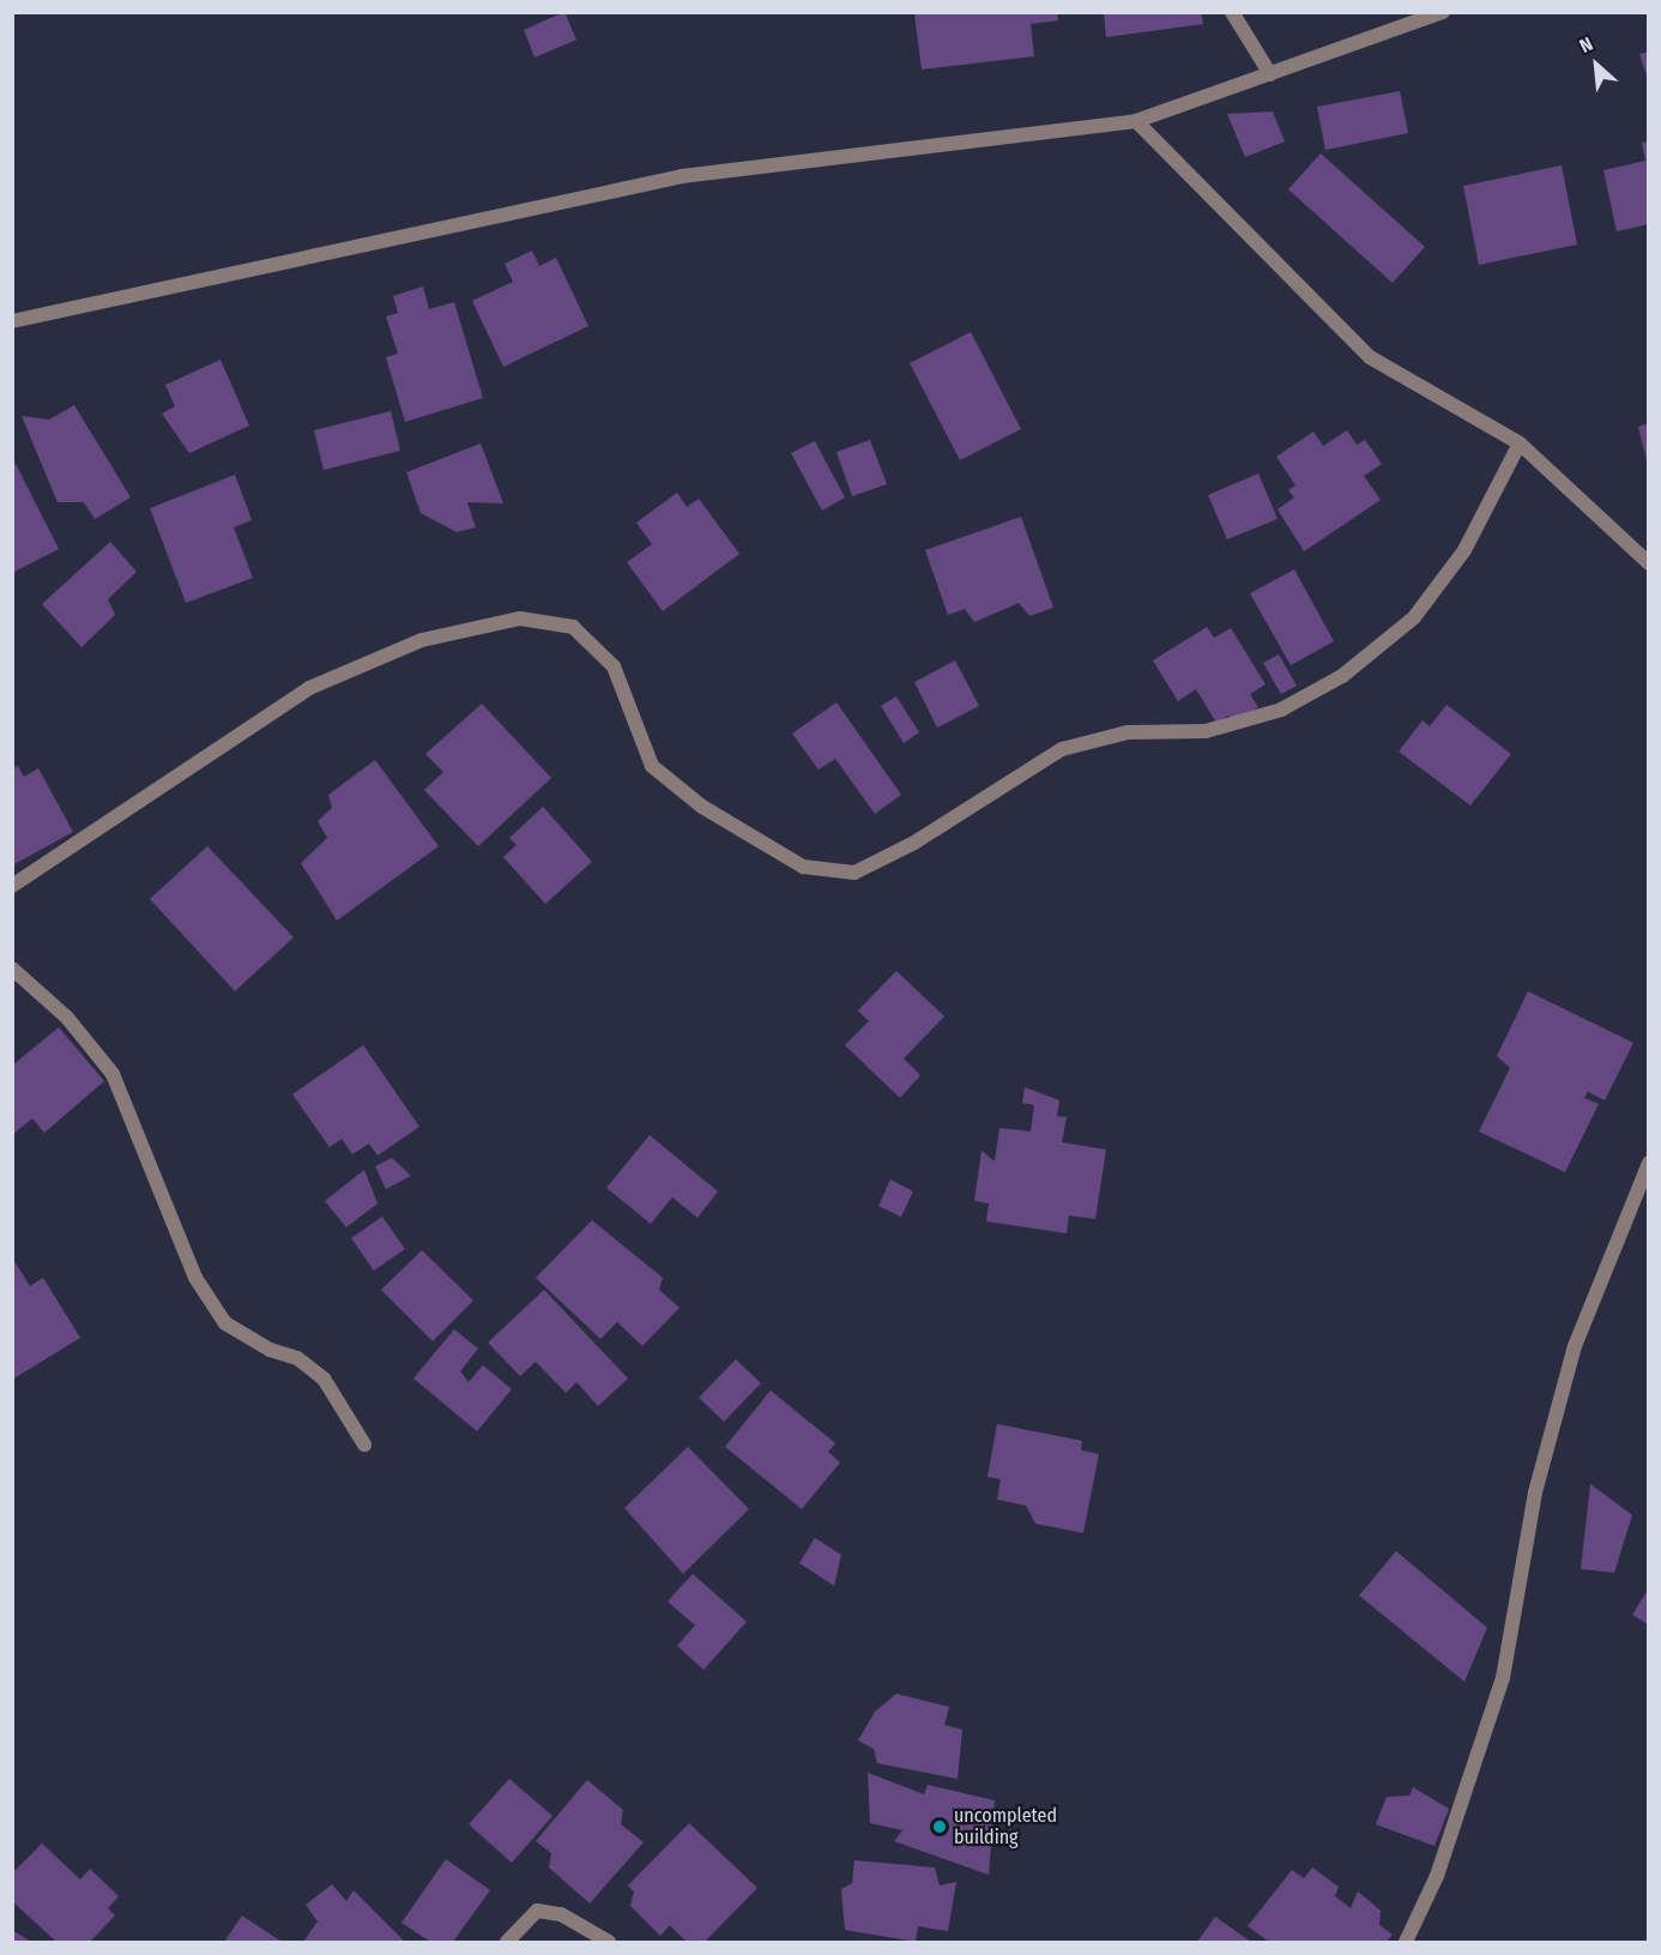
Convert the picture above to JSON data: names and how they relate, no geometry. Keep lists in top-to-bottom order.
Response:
{
  "places": ["uncompleted building"],
  "north": "top left"
}
